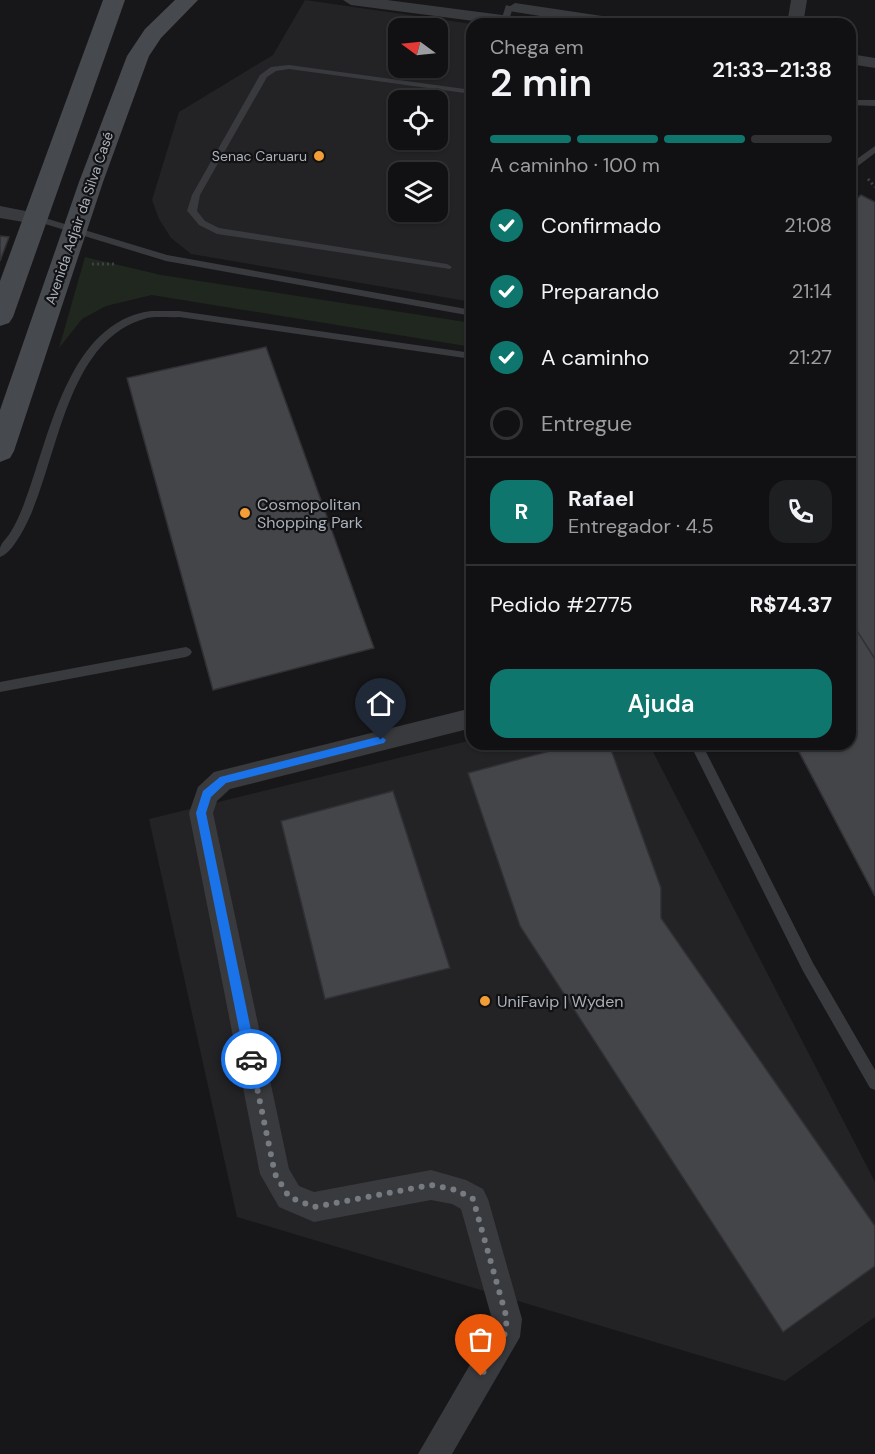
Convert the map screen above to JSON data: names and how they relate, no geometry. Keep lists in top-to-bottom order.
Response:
{
  "streets": {
    "main road": ["Avenida Adjair da Silva Casé"]
  },
  "places": ["Senac Caruaru", "Cosmopolitan Shopping Park", "UniFavip | Wyden"],
  "north": "left",
  "page": {
    "heading": ["2 min", "Chega em", "21:33–21:38"],
    "panel": [
      "Rafael",
      "Entregador · 4.5",
      "Pedido #2775",
      "R$74.37"
    ],
    "bar": "A caminho · 100 m",
    "list": [
      ["Confirmado", "21:08"],
      ["Preparando", "21:14"],
      ["A caminho", "21:27"],
      "Entregue"
    ],
    "round": "R",
    "buttons": "Ajuda"
  }
}
